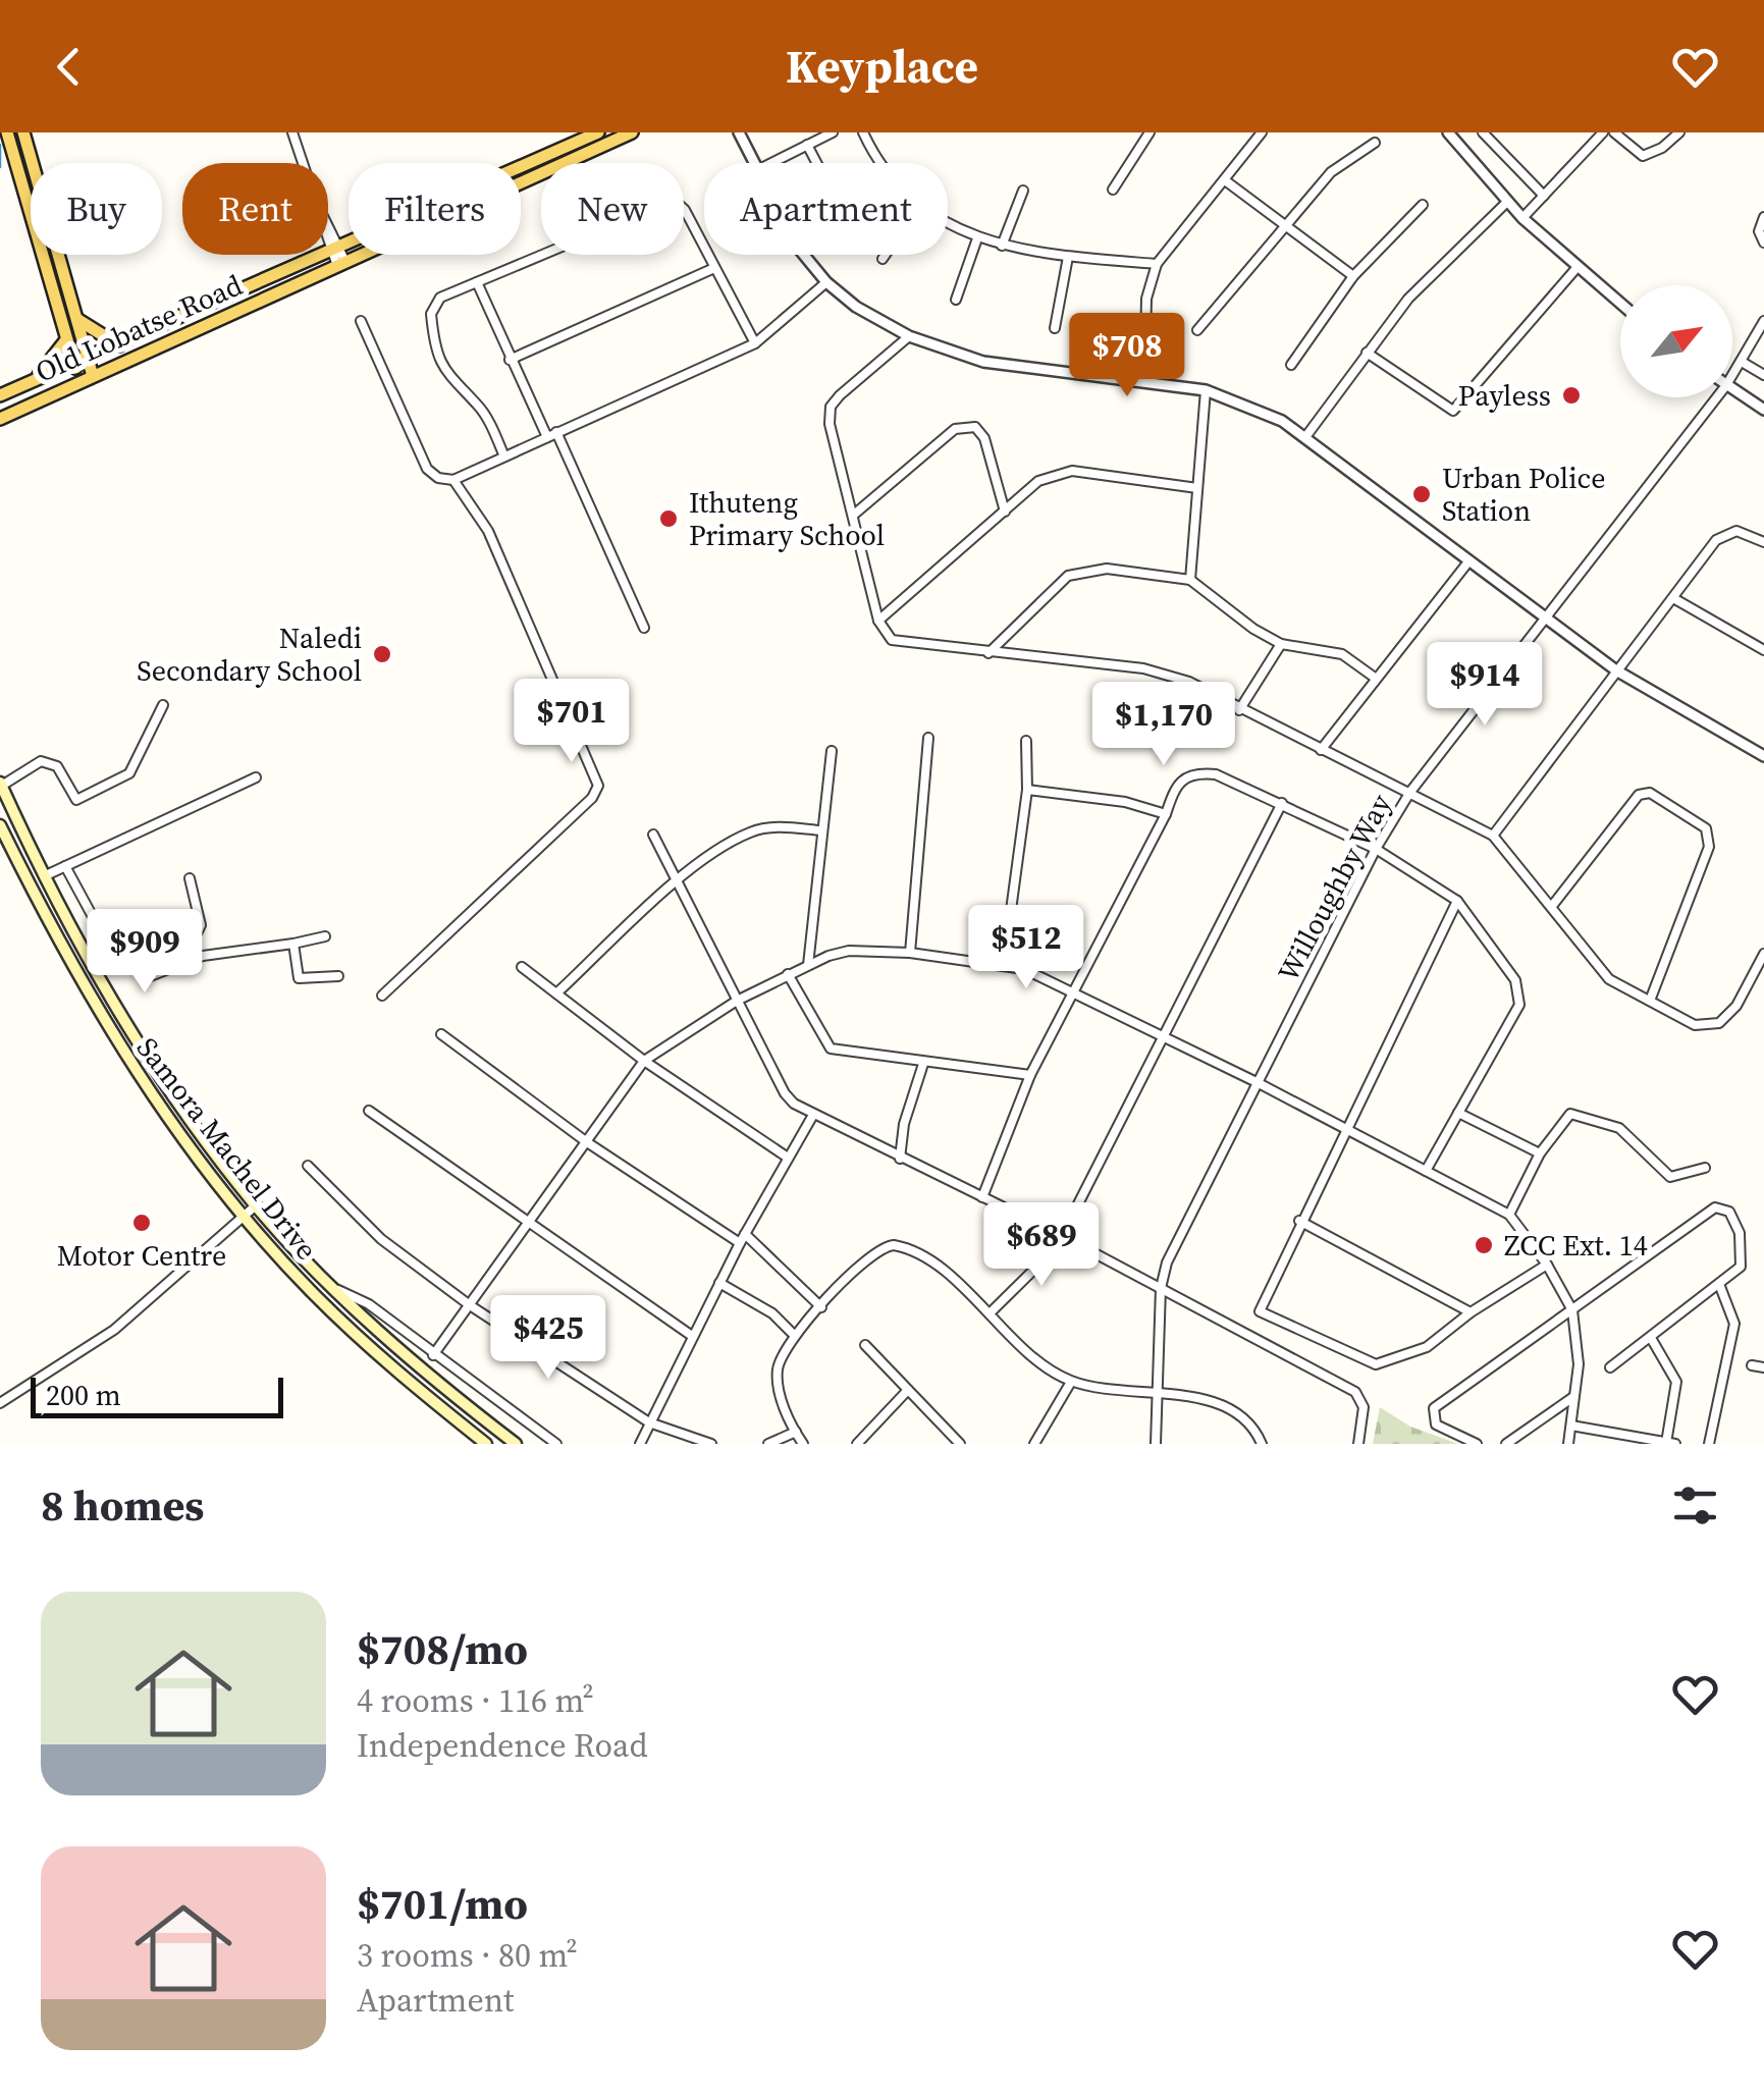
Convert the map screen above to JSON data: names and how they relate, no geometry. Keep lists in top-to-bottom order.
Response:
{
  "streets": {
    "main road": ["Old Lobatse Road", "Samora Machel Drive"],
    "street": ["Willoughby Way"]
  },
  "places": [
    "Payless",
    "Urban Police Station",
    "Ithuteng Primary School",
    "Naledi Secondary School",
    "Motor Centre",
    "ZCC Ext. 14"
  ],
  "scale_bar": "200 m",
  "north": "top right",
  "page": {
    "header": "Keyplace",
    "chip": [
      "Buy",
      "Rent",
      "Filters",
      "New",
      "Apartment"
    ],
    "price": [
      "$708",
      "$914",
      "$701",
      "$1,170",
      "$512",
      "$909",
      "$689",
      "$425"
    ],
    "scale": "200 m",
    "heading": "8 homes",
    "list": [
      {
        "name": "$708/mo",
        "note": "4 rooms · 116 m² · Independence Road"
      },
      {
        "name": "$701/mo",
        "note": "3 rooms · 80 m² · Apartment"
      }
    ]
  }
}
